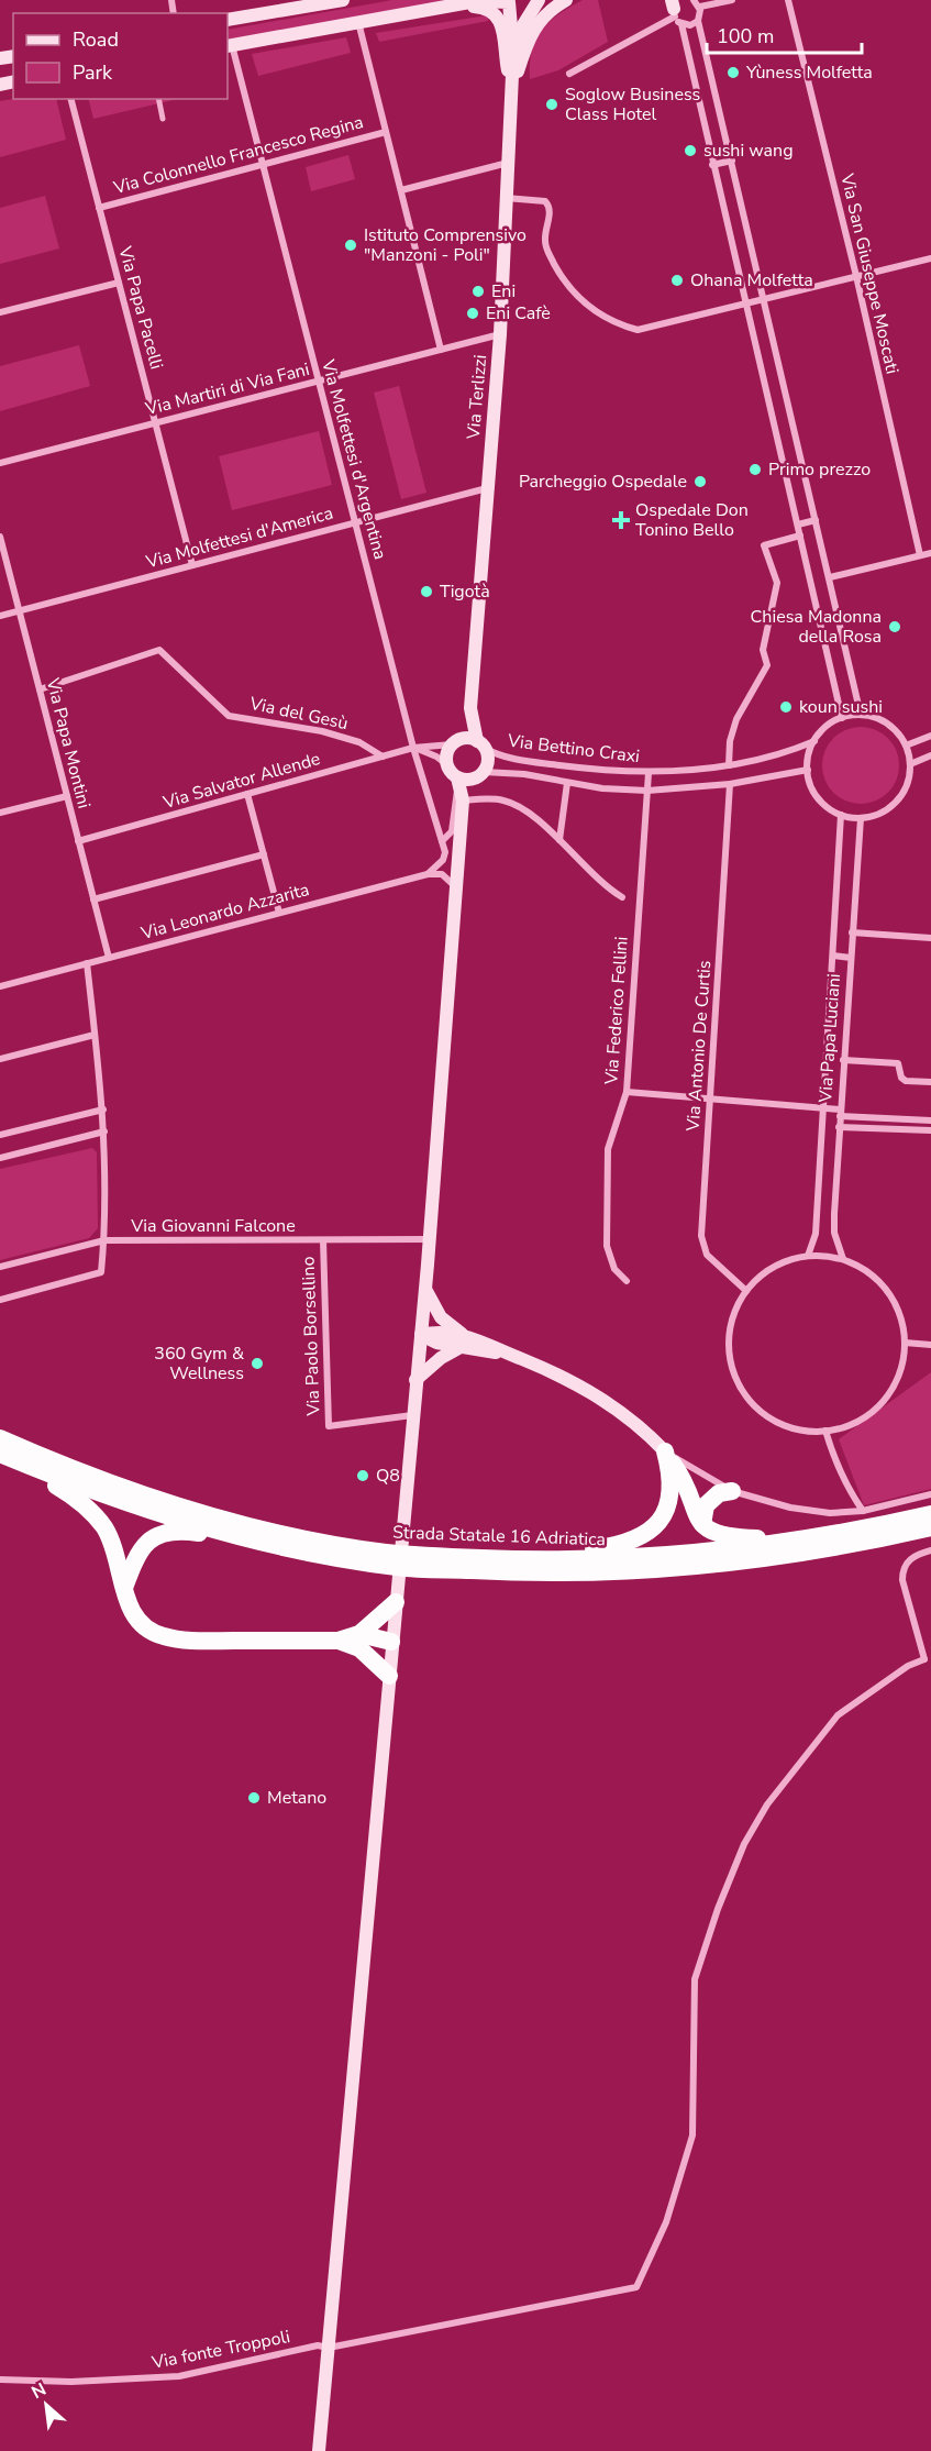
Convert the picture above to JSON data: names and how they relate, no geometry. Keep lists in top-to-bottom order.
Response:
{
  "streets": {
    "highway": ["Strada Statale 16 Adriatica"],
    "main road": ["Via Terlizzi"],
    "street": [
      "Via Colonnello Francesco Regina",
      "Via San Giuseppe Moscati",
      "Via Papa Pacelli",
      "Via Martiri di Via Fani",
      "Via Molfettesi d'Argentina",
      "Via Molfettesi d'America",
      "Via del Gesù",
      "Via Papa Montini",
      "Via Bettino Craxi",
      "Via Salvator Allende",
      "Via Leonardo Azzarita",
      "Via Federico Fellini",
      "Via Papa Luciani",
      "Via Antonio De Curtis",
      "Via Giovanni Falcone",
      "Via Paolo Borsellino",
      "Via fonte Troppoli"
    ]
  },
  "crossings": [
    ["Via Colonnello Francesco Regina", "Via Papa Pacelli"],
    ["Via Colonnello Francesco Regina", "Via Molfettesi d'Argentina"],
    ["Via Papa Pacelli", "Via Martiri di Via Fani"],
    ["Via Papa Pacelli", "Via Molfettesi d'America"],
    ["Via Martiri di Via Fani", "Via Terlizzi"],
    ["Via Martiri di Via Fani", "Via Molfettesi d'Argentina"],
    ["Via Terlizzi", "Via Molfettesi d'America"],
    ["Via Terlizzi", "Via Bettino Craxi"],
    ["Via Terlizzi", "Via Salvator Allende"],
    ["Via Molfettesi d'Argentina", "Via Molfettesi d'America"],
    ["Via Molfettesi d'Argentina", "Via Salvator Allende"],
    ["Via Molfettesi d'America", "Via Papa Montini"],
    ["Via del Gesù", "Via Papa Montini"],
    ["Via del Gesù", "Via Salvator Allende"],
    ["Via Papa Montini", "Via Salvator Allende"],
    ["Via Papa Montini", "Via Leonardo Azzarita"],
    ["Via Bettino Craxi", "Via Salvator Allende"],
    ["Via Bettino Craxi", "Via Federico Fellini"],
    ["Via Bettino Craxi", "Via Papa Luciani"],
    ["Via Bettino Craxi", "Via Antonio De Curtis"],
    ["Via Papa Luciani", "Via Antonio De Curtis"],
    ["Via Giovanni Falcone", "Via Paolo Borsellino"]
  ],
  "places": {
    "other": [
      "Yùness Molfetta",
      "Soglow Business Class Hotel",
      "sushi wang",
      "Istituto Comprensivo \"Manzoni - Poli\"",
      "Ohana Molfetta",
      "Eni",
      "Eni Cafè",
      "Primo prezzo",
      "Parcheggio Ospedale",
      "Tigotà",
      "Chiesa Madonna della Rosa",
      "koun sushi",
      "360 Gym & Wellness",
      "Q8",
      "Metano"
    ],
    "health": ["Ospedale Don Tonino Bello"]
  },
  "legend": ["Road", "Park"],
  "scale_bar": "100 m",
  "north": "top left"
}
